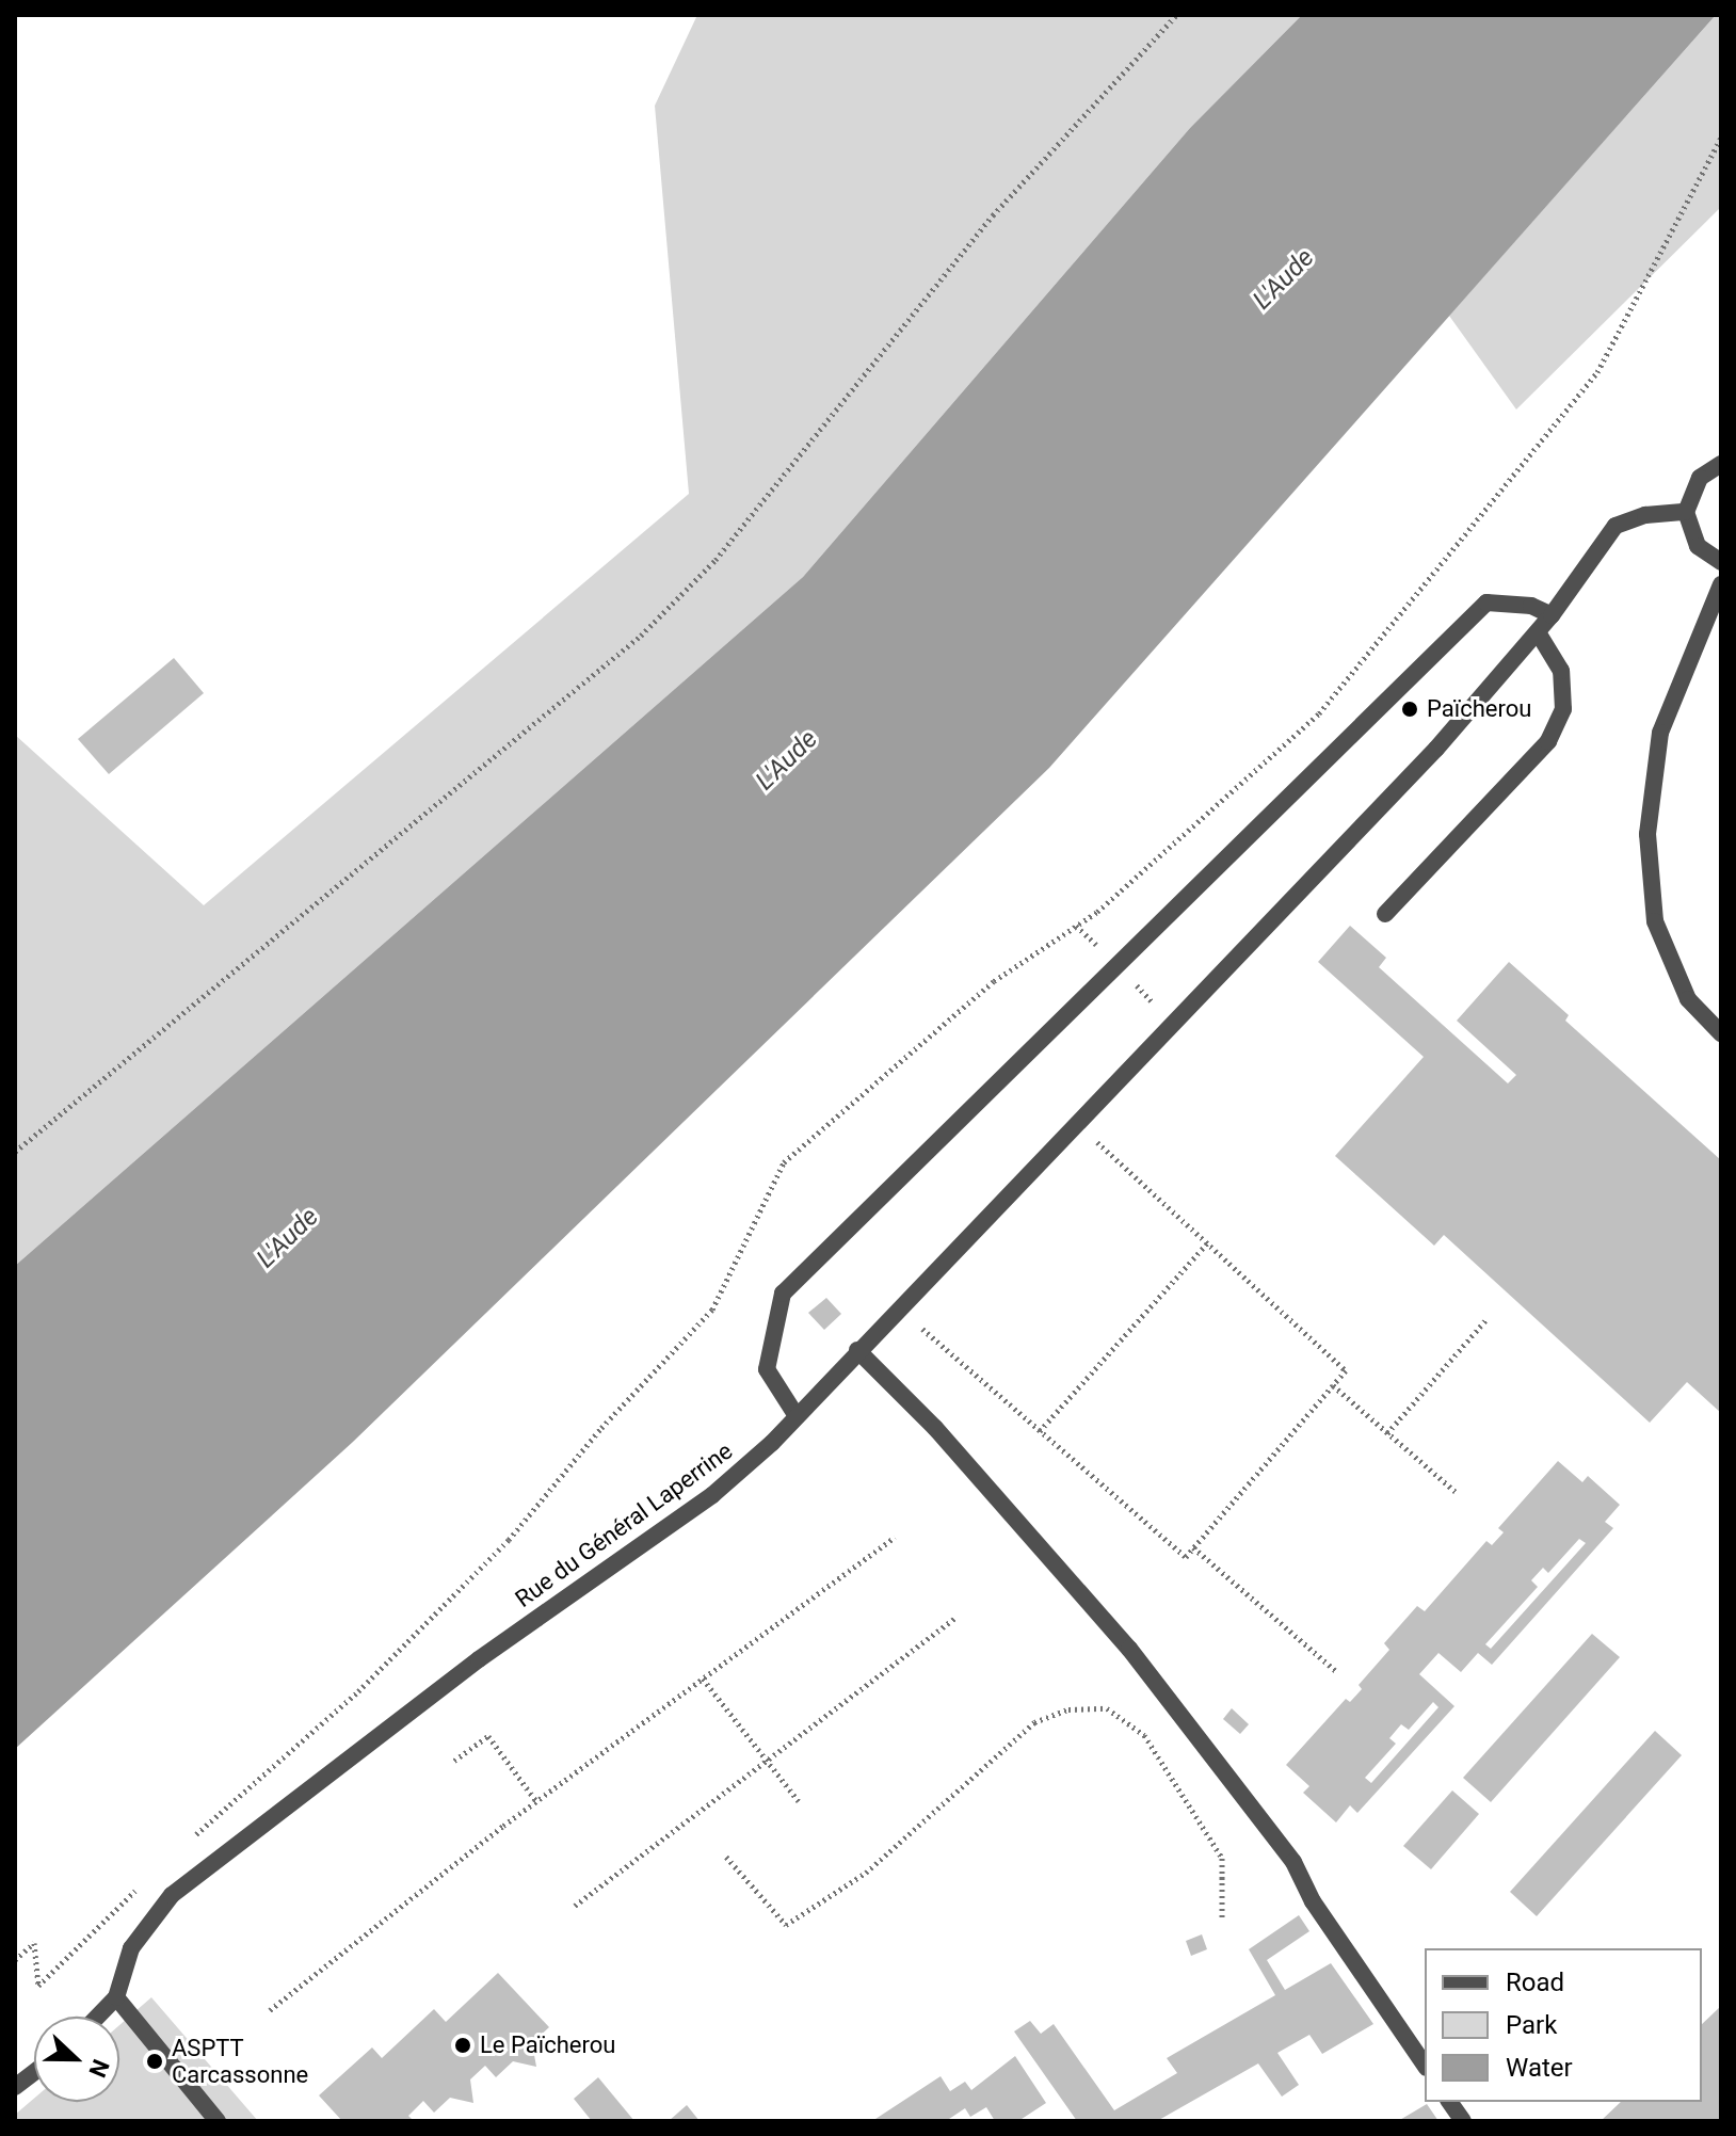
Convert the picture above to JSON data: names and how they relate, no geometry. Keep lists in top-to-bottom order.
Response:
{
  "streets": {
    "street": ["Rue du Général Laperrine"]
  },
  "water": ["L'Aude"],
  "places": ["Païcherou", "Le Païcherou", "ASPTT Carcassonne"],
  "legend": ["Road", "Park", "Water"],
  "north": "right"
}
